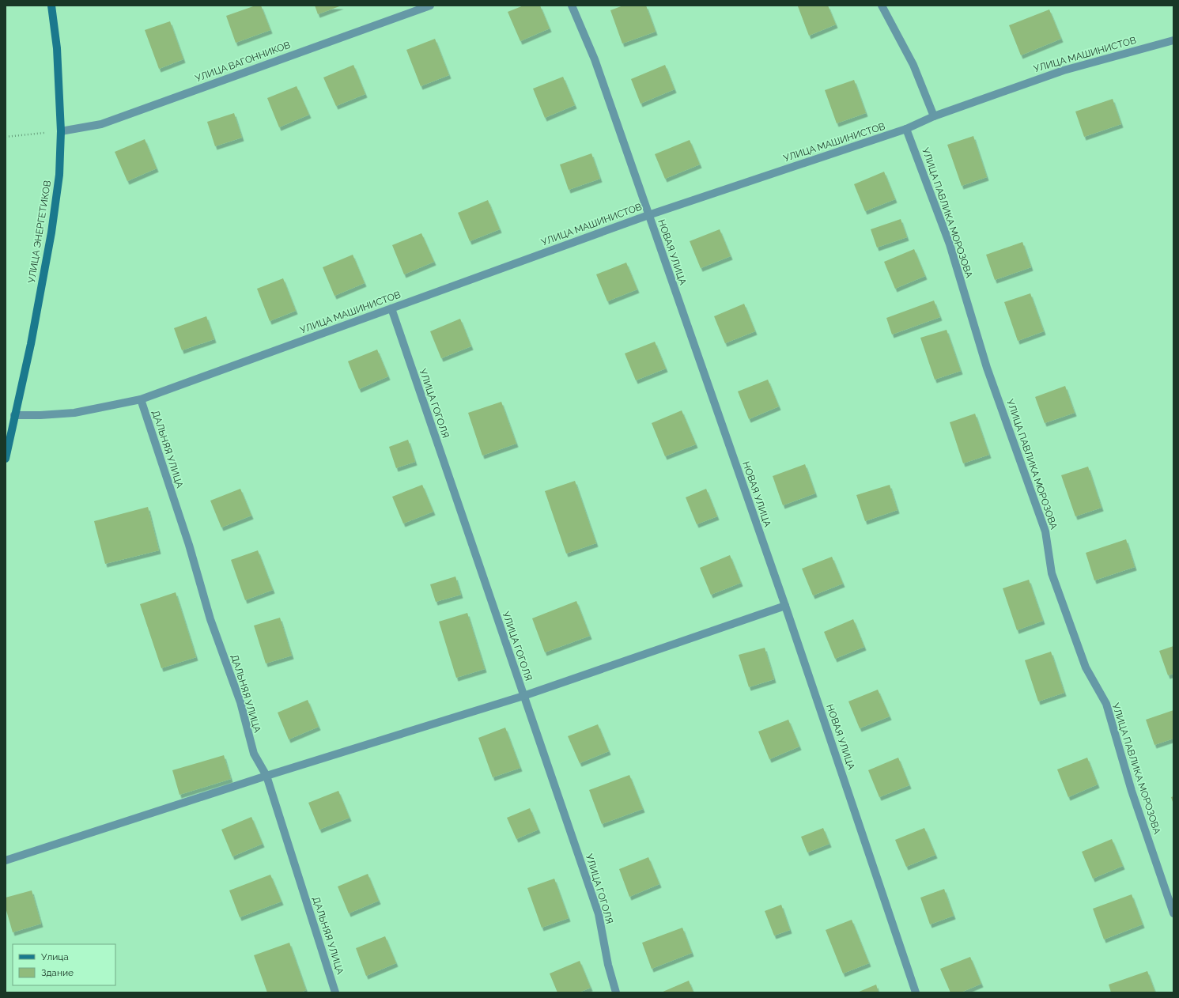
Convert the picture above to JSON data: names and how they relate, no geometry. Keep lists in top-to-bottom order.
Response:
{
  "streets": {
    "street": [
      "УЛИЦА МАШИНИСТОВ",
      "УЛИЦА ВАГОННИКОВ",
      "УЛИЦА ПАВЛИКА МОРОЗОВА",
      "УЛИЦА ЭНЕРГЕТИКОВ",
      "НОВАЯ УЛИЦА",
      "УЛИЦА ГОГОЛЯ",
      "ДАЛЬНЯЯ УЛИЦА"
    ]
  },
  "crossings": [
    ["УЛИЦА МАШИНИСТОВ", "УЛИЦА ПАВЛИКА МОРОЗОВА"],
    ["УЛИЦА МАШИНИСТОВ", "УЛИЦА ЭНЕРГЕТИКОВ"],
    ["УЛИЦА МАШИНИСТОВ", "НОВАЯ УЛИЦА"],
    ["УЛИЦА МАШИНИСТОВ", "УЛИЦА ГОГОЛЯ"],
    ["УЛИЦА МАШИНИСТОВ", "ДАЛЬНЯЯ УЛИЦА"],
    ["УЛИЦА ВАГОННИКОВ", "УЛИЦА ЭНЕРГЕТИКОВ"]
  ],
  "legend": ["Улица", "Здание"]
}
